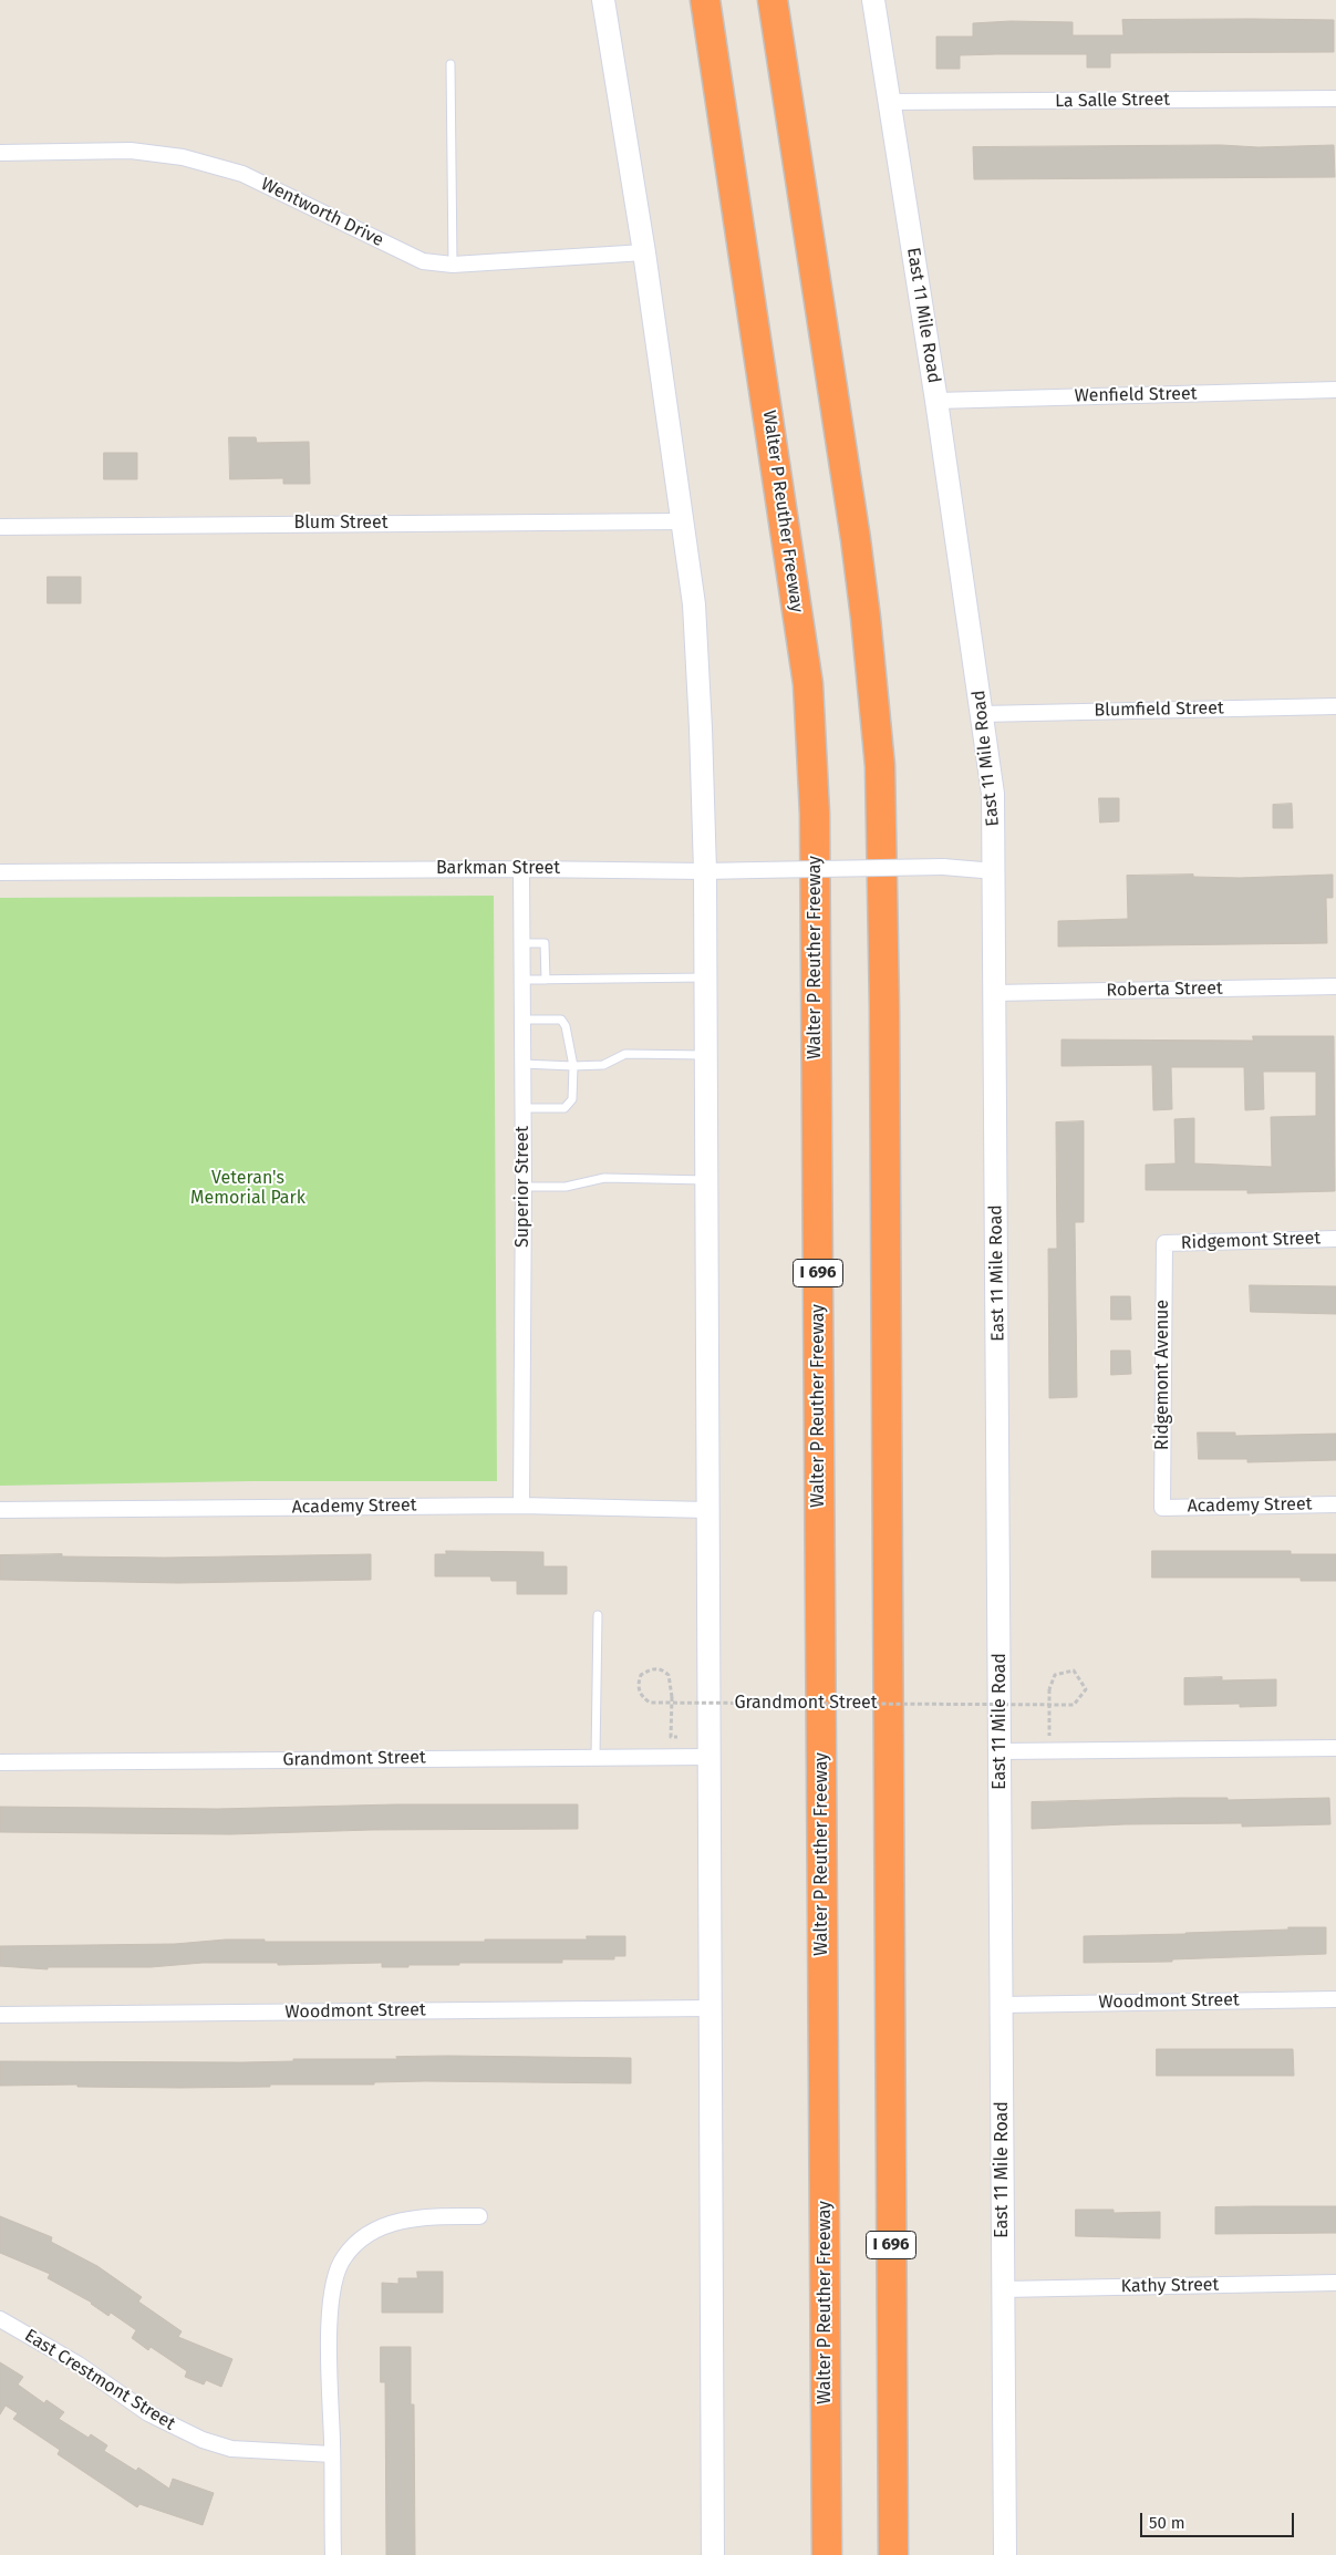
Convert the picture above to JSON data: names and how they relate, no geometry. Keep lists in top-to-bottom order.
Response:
{
  "streets": {
    "highway": ["Walter P Reuther Freeway", "I 696"],
    "main road": ["East 11 Mile Road"],
    "street": [
      "La Salle Street",
      "Wentworth Drive",
      "Wenfield Street",
      "Blum Street",
      "Blumfield Street",
      "Barkman Street",
      "Roberta Street",
      "Superior Street",
      "Ridgemont Street",
      "Ridgemont Avenue",
      "Academy Street",
      "Grandmont Street",
      "Woodmont Street",
      "Kathy Street",
      "East Crestmont Street"
    ]
  },
  "crossings": [
    ["La Salle Street", "East 11 Mile Road"],
    ["East 11 Mile Road", "Wenfield Street"],
    ["East 11 Mile Road", "Blumfield Street"],
    ["East 11 Mile Road", "Barkman Street"],
    ["East 11 Mile Road", "Roberta Street"],
    ["East 11 Mile Road", "Woodmont Street"],
    ["East 11 Mile Road", "Kathy Street"],
    ["Barkman Street", "Superior Street"],
    ["Superior Street", "Academy Street"],
    ["Ridgemont Street", "Ridgemont Avenue"],
    ["Ridgemont Avenue", "Academy Street"]
  ],
  "parks": ["Veteran's Memorial Park"],
  "scale_bar": "50 m"
}
